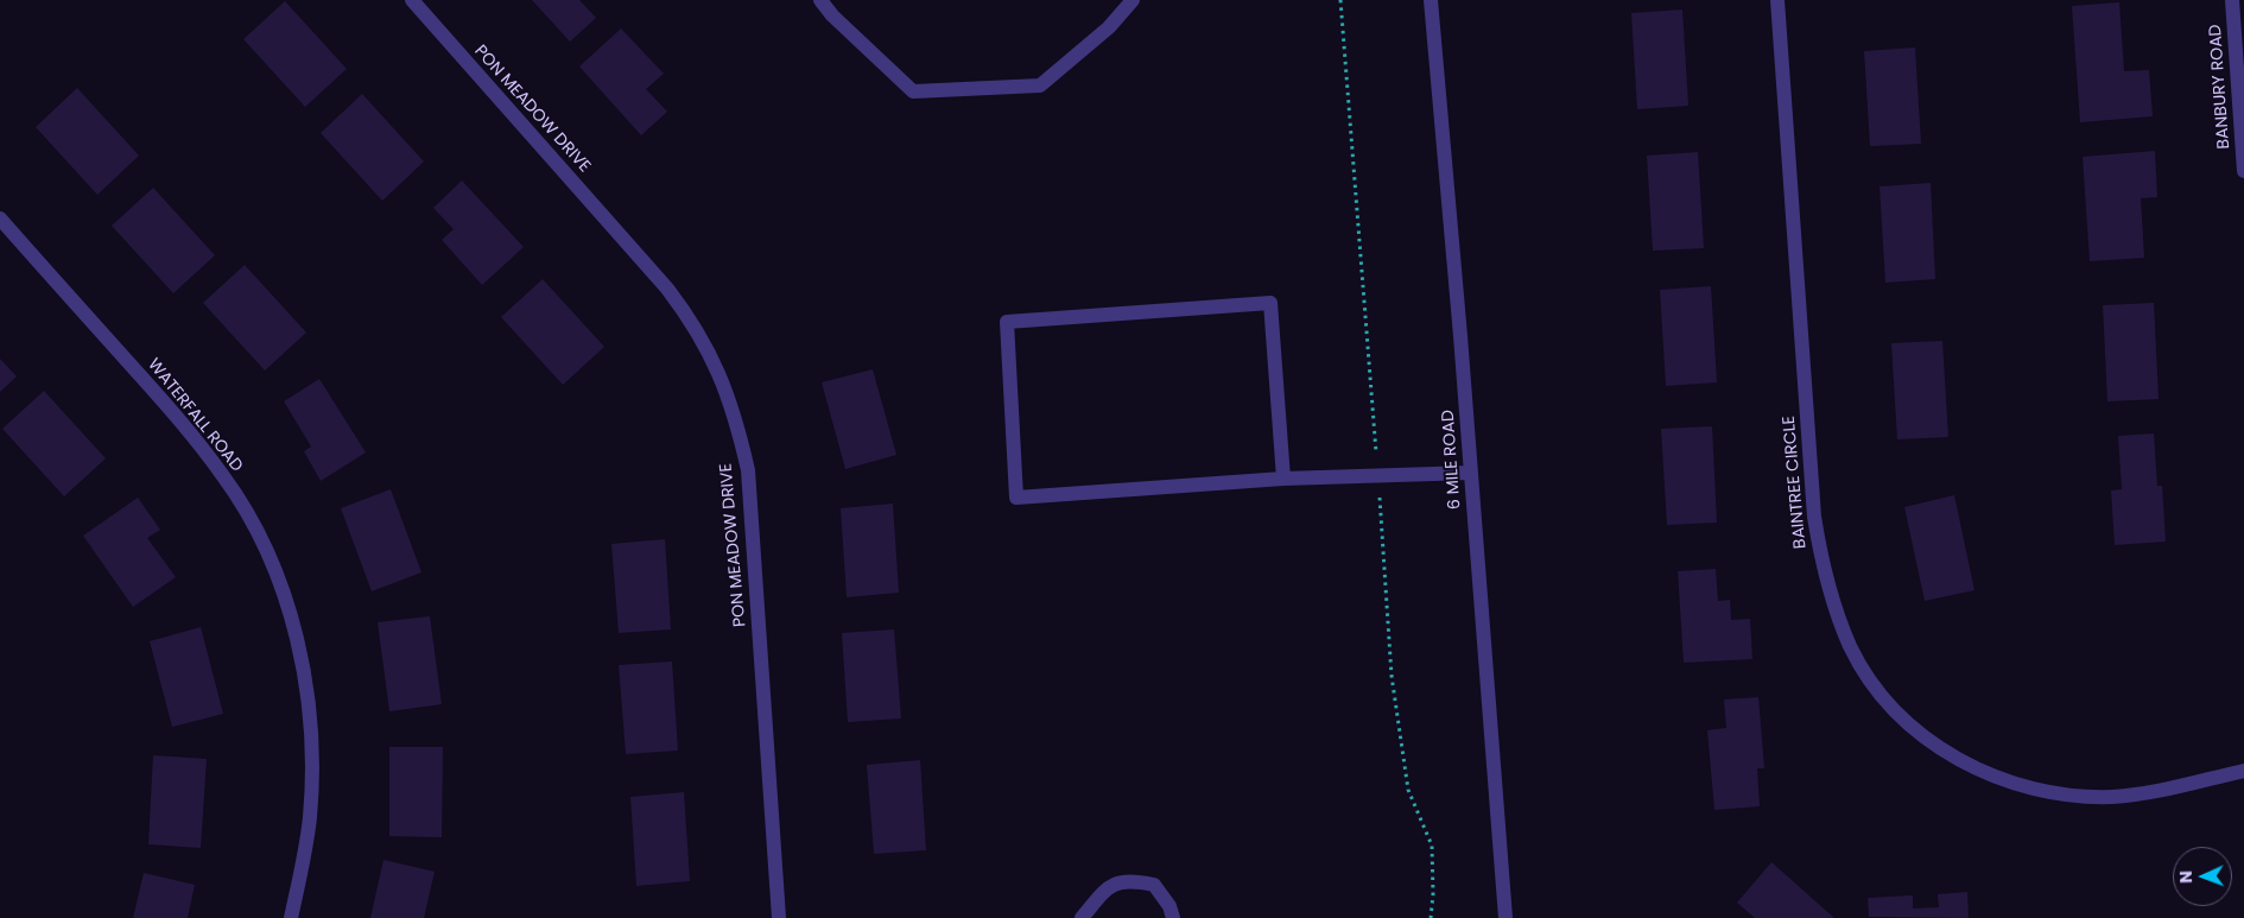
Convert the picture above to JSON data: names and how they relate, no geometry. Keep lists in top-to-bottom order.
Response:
{
  "streets": {
    "street": [
      "BANBURY ROAD",
      "PON MEADOW DRIVE",
      "WATERFALL ROAD",
      "6 MILE ROAD",
      "BAINTREE CIRCLE"
    ]
  },
  "north": "left"
}
